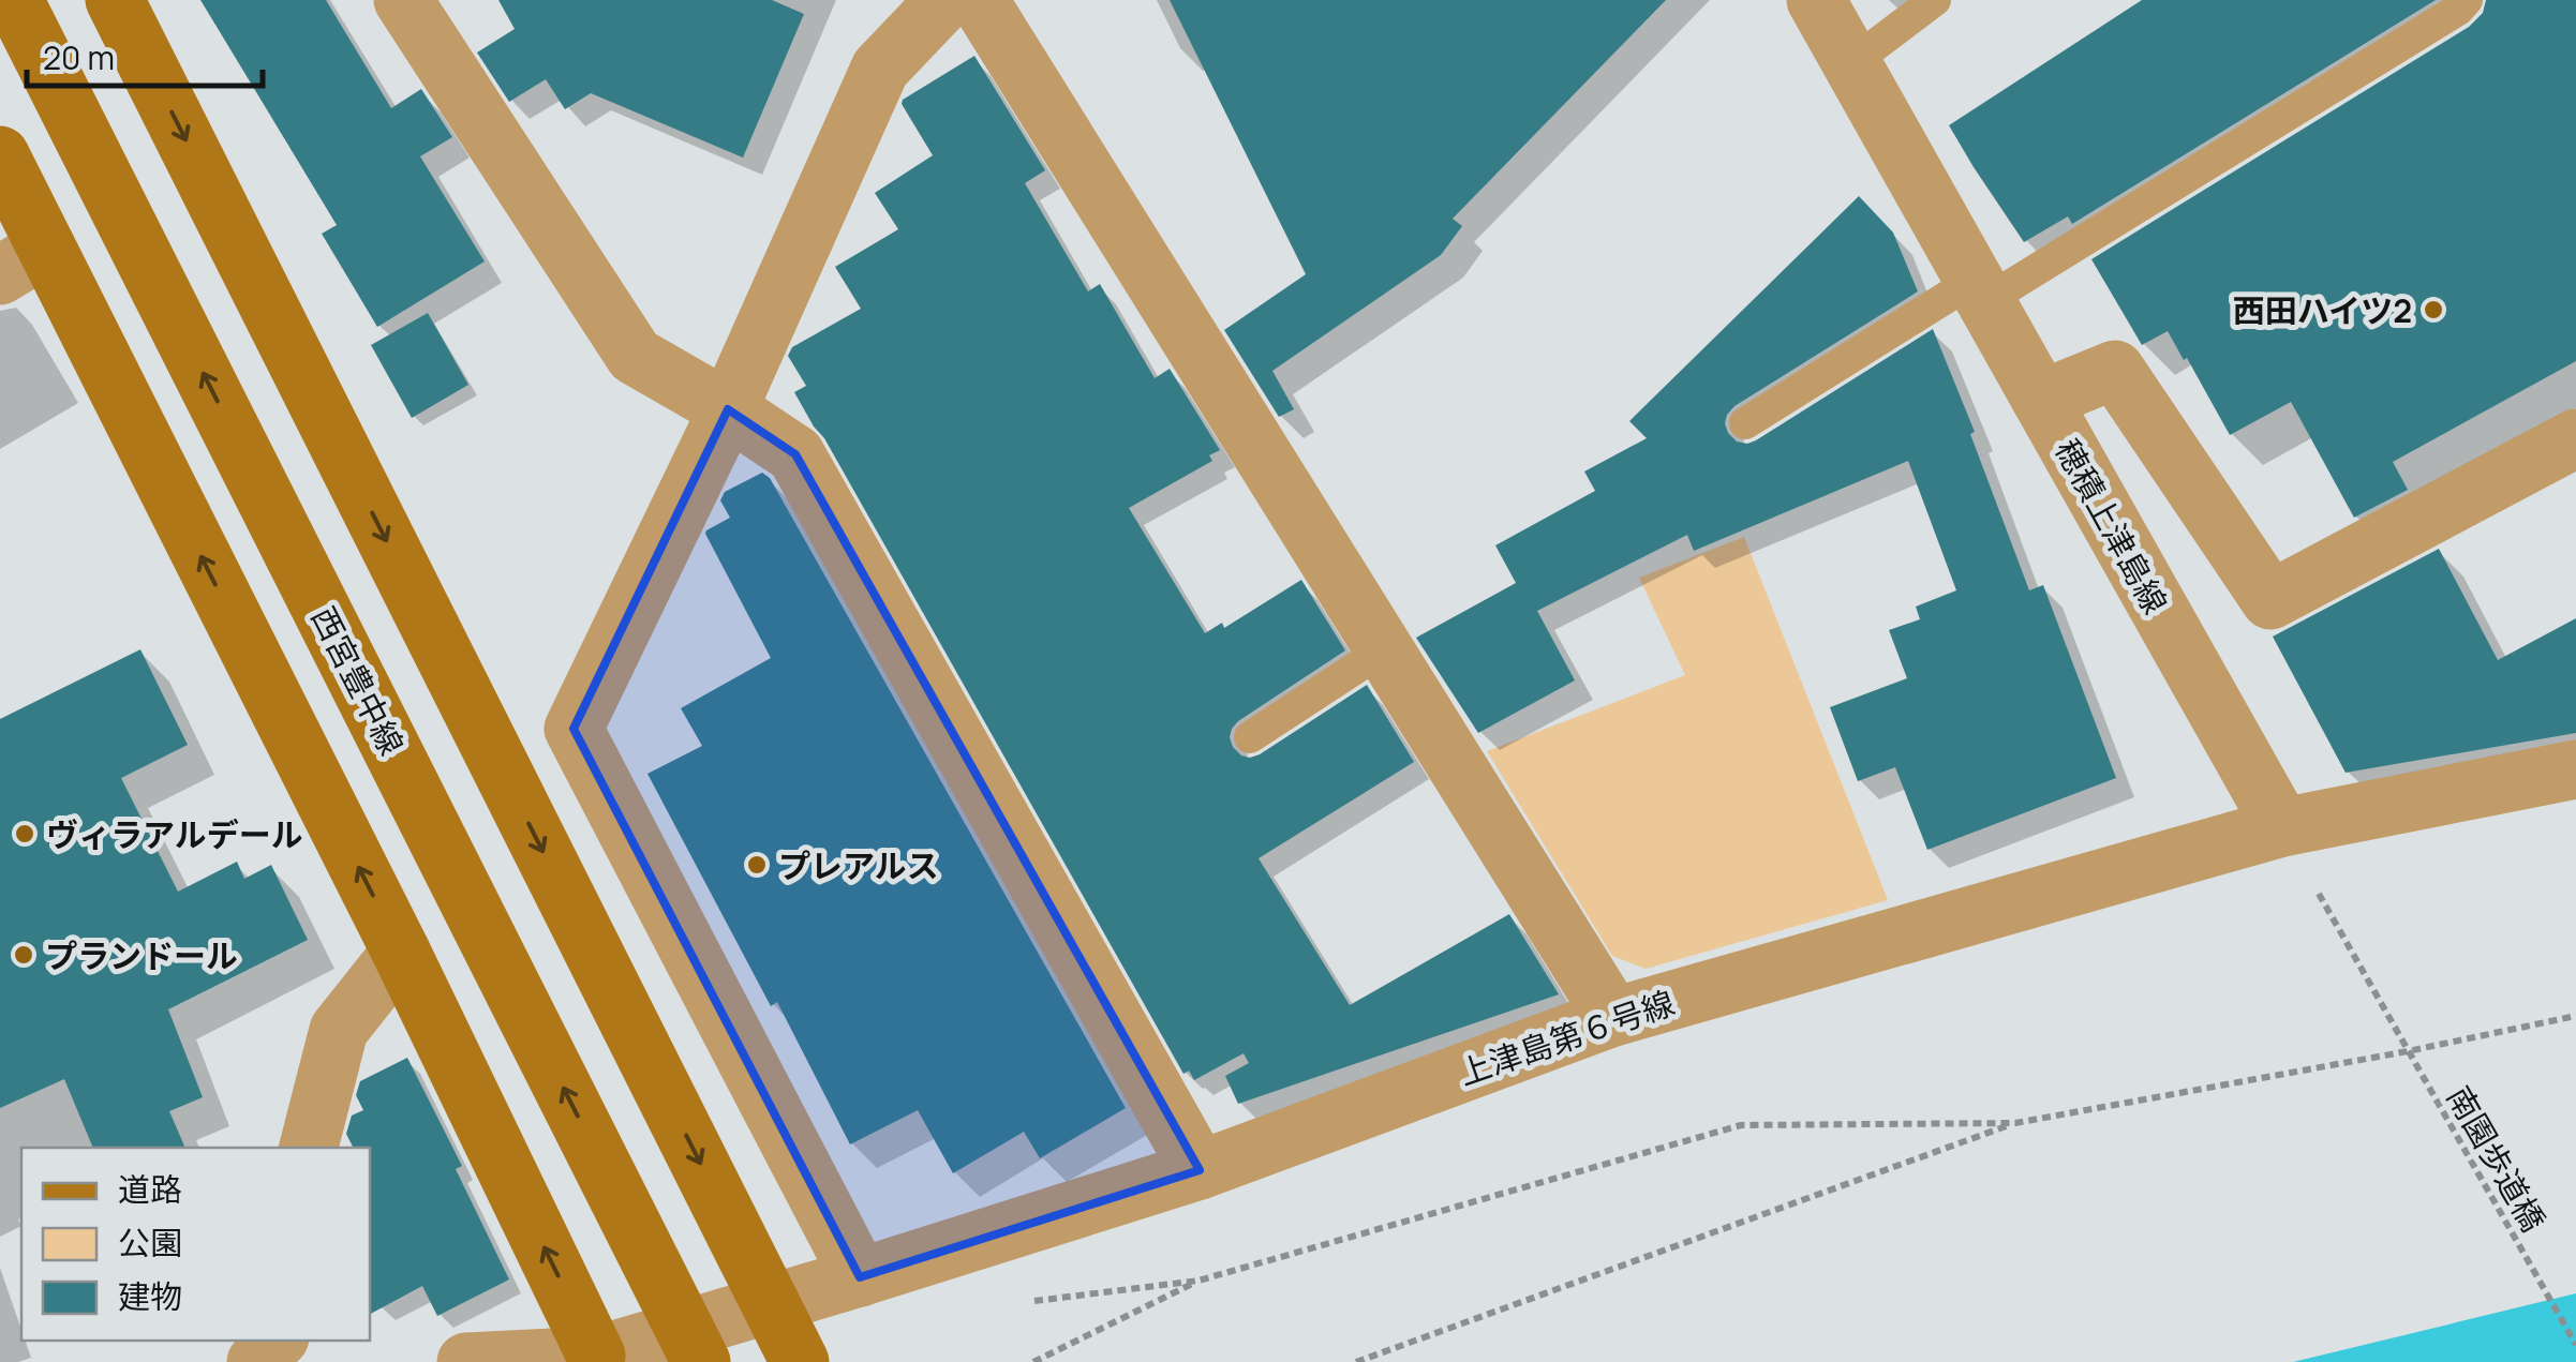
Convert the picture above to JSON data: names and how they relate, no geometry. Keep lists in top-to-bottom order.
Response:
{
  "streets": {
    "main road": ["西宮豊中線"],
    "street": ["穂積上津島線", "上津島第６号線"],
    "path": ["南園歩道橋"]
  },
  "crossings": [
    ["穂積上津島線", "上津島第６号線"]
  ],
  "places": [
    "西田ハイツ2",
    "ヴィラアルデール",
    "プレアルス",
    "プランドール"
  ],
  "legend": ["道路", "公園", "建物"],
  "scale_bar": "20 m"
}
